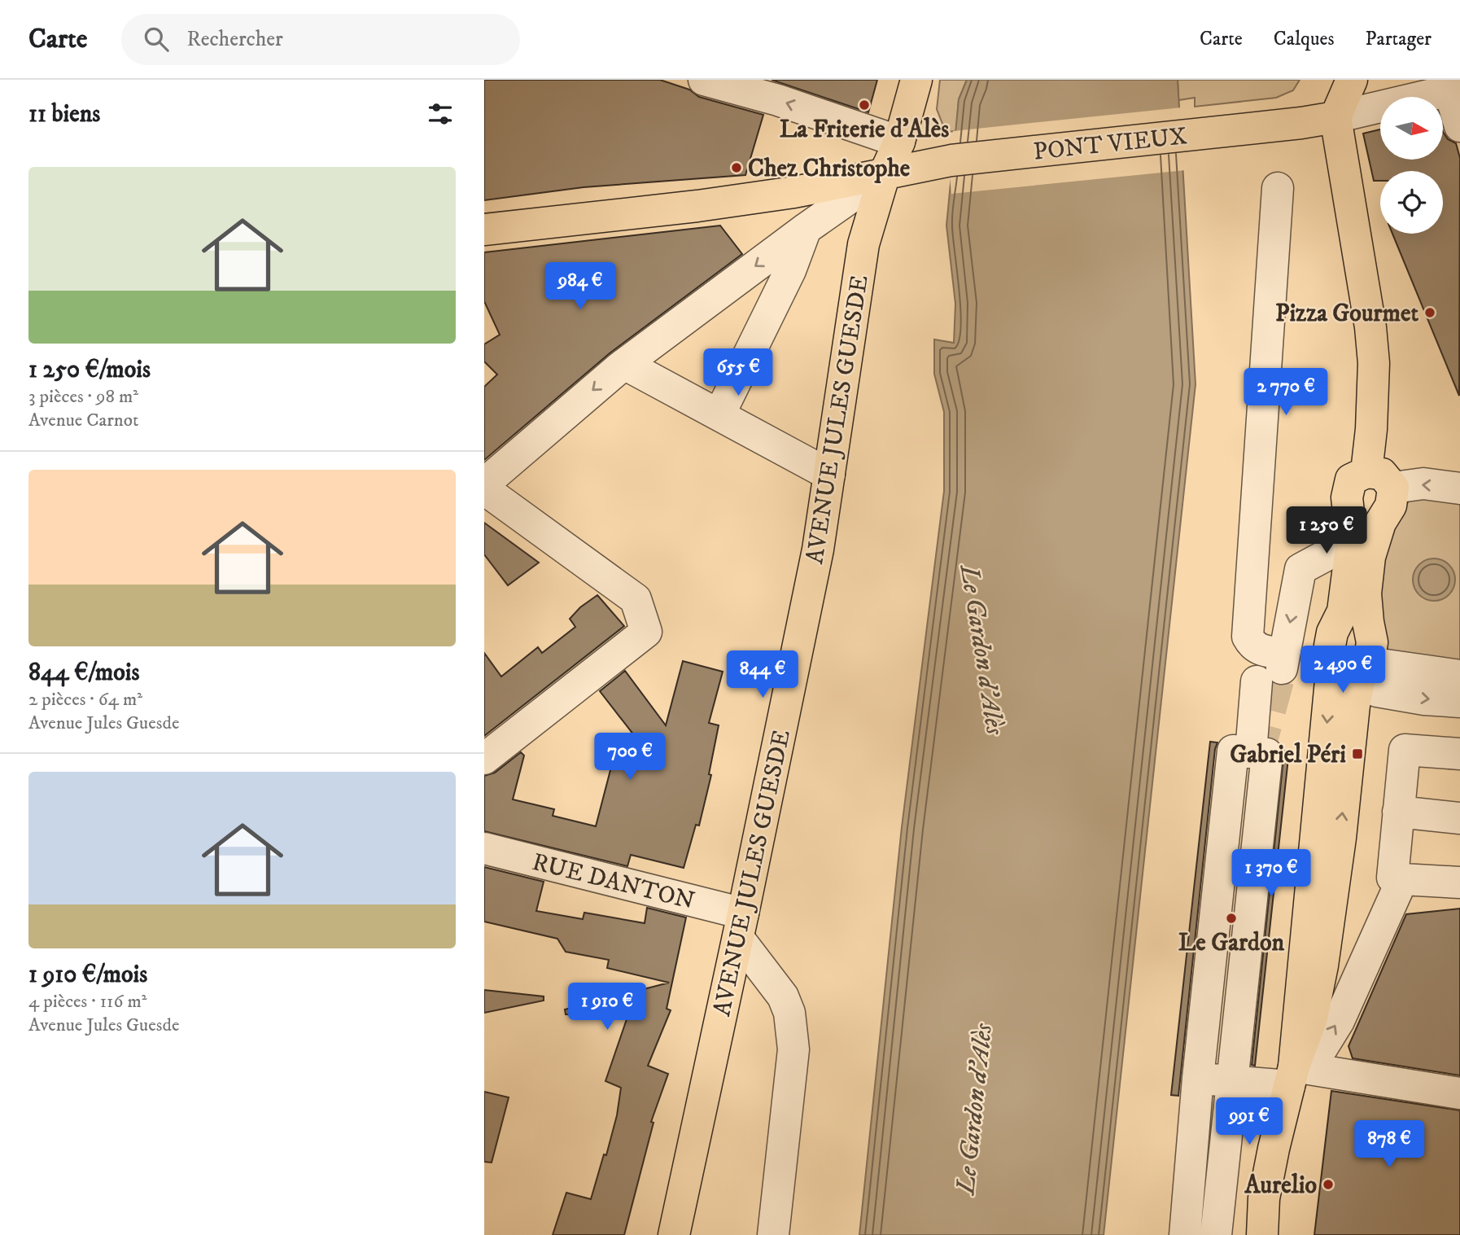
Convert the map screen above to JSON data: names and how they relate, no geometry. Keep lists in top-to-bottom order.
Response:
{
  "streets": {
    "main road": ["PONT VIEUX", "AVENUE JULES GUESDE"],
    "street": ["RUE DANTON"]
  },
  "crossings": [
    ["PONT VIEUX", "AVENUE JULES GUESDE"],
    ["AVENUE JULES GUESDE", "RUE DANTON"]
  ],
  "water": ["Le Gardon d'Alès"],
  "places": {
    "other": [
      "La Friterie d'Alès",
      "Chez Christophe",
      "Pizza Gourmet",
      "Le Gardon",
      "Aurelio"
    ],
    "transit": ["Gabriel Péri"]
  },
  "north": "right",
  "page": {
    "header": "Carte",
    "search": "Rechercher",
    "nav": ["Carte", "Calques", "Partager"],
    "heading": "11 biens",
    "list": [
      {
        "name": "1 250 €/mois",
        "note": "3 pièces · 98 m² · Avenue Carnot"
      },
      {
        "name": "844 €/mois",
        "note": "2 pièces · 64 m² · Avenue Jules Guesde"
      },
      {
        "name": "1 910 €/mois",
        "note": "4 pièces · 116 m² · Avenue Jules Guesde"
      }
    ],
    "price": [
      "984 €",
      "655 €",
      "2 770 €",
      "1 250 €",
      "2 490 €",
      "844 €",
      "700 €",
      "1 370 €",
      "1 910 €",
      "991 €",
      "878 €"
    ]
  }
}
